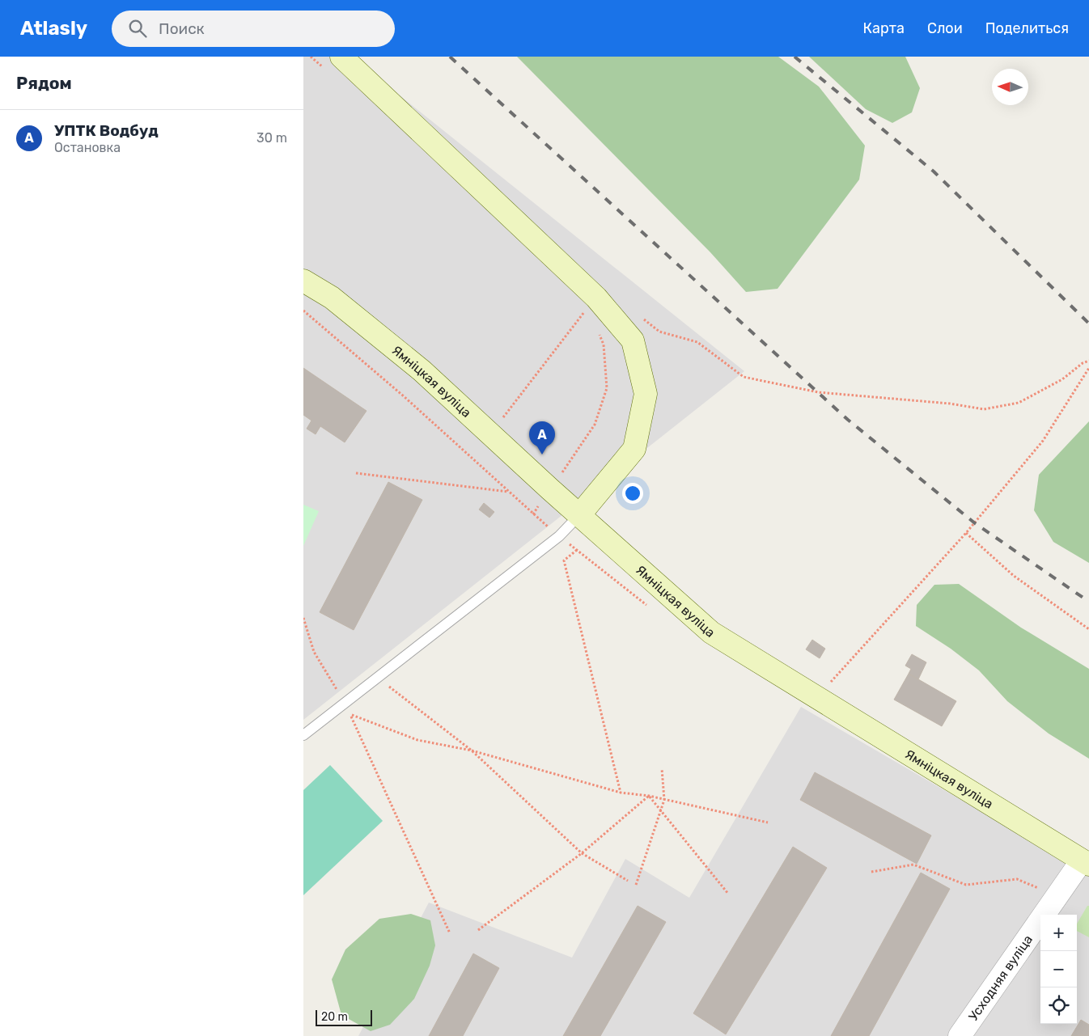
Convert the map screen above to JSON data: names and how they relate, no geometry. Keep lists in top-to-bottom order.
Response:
{
  "streets": {
    "main road": ["Ямніцкая вуліца"],
    "street": ["Усходняя вуліца"]
  },
  "crossings": [
    ["Ямніцкая вуліца", "Усходняя вуліца"]
  ],
  "scale_bar": "20 m",
  "north": "left",
  "page": {
    "header": "Atlasly",
    "search": "Поиск",
    "nav": ["Карта", "Слои", "Поделиться"],
    "heading": "Рядом",
    "list": [
      {
        "mark": "A",
        "name": "УПТК Водбуд",
        "note": "Остановка",
        "value": "30 m"
      }
    ],
    "pins": "A",
    "map_buttons": ["+", "−"],
    "scale": "20 m"
  }
}
